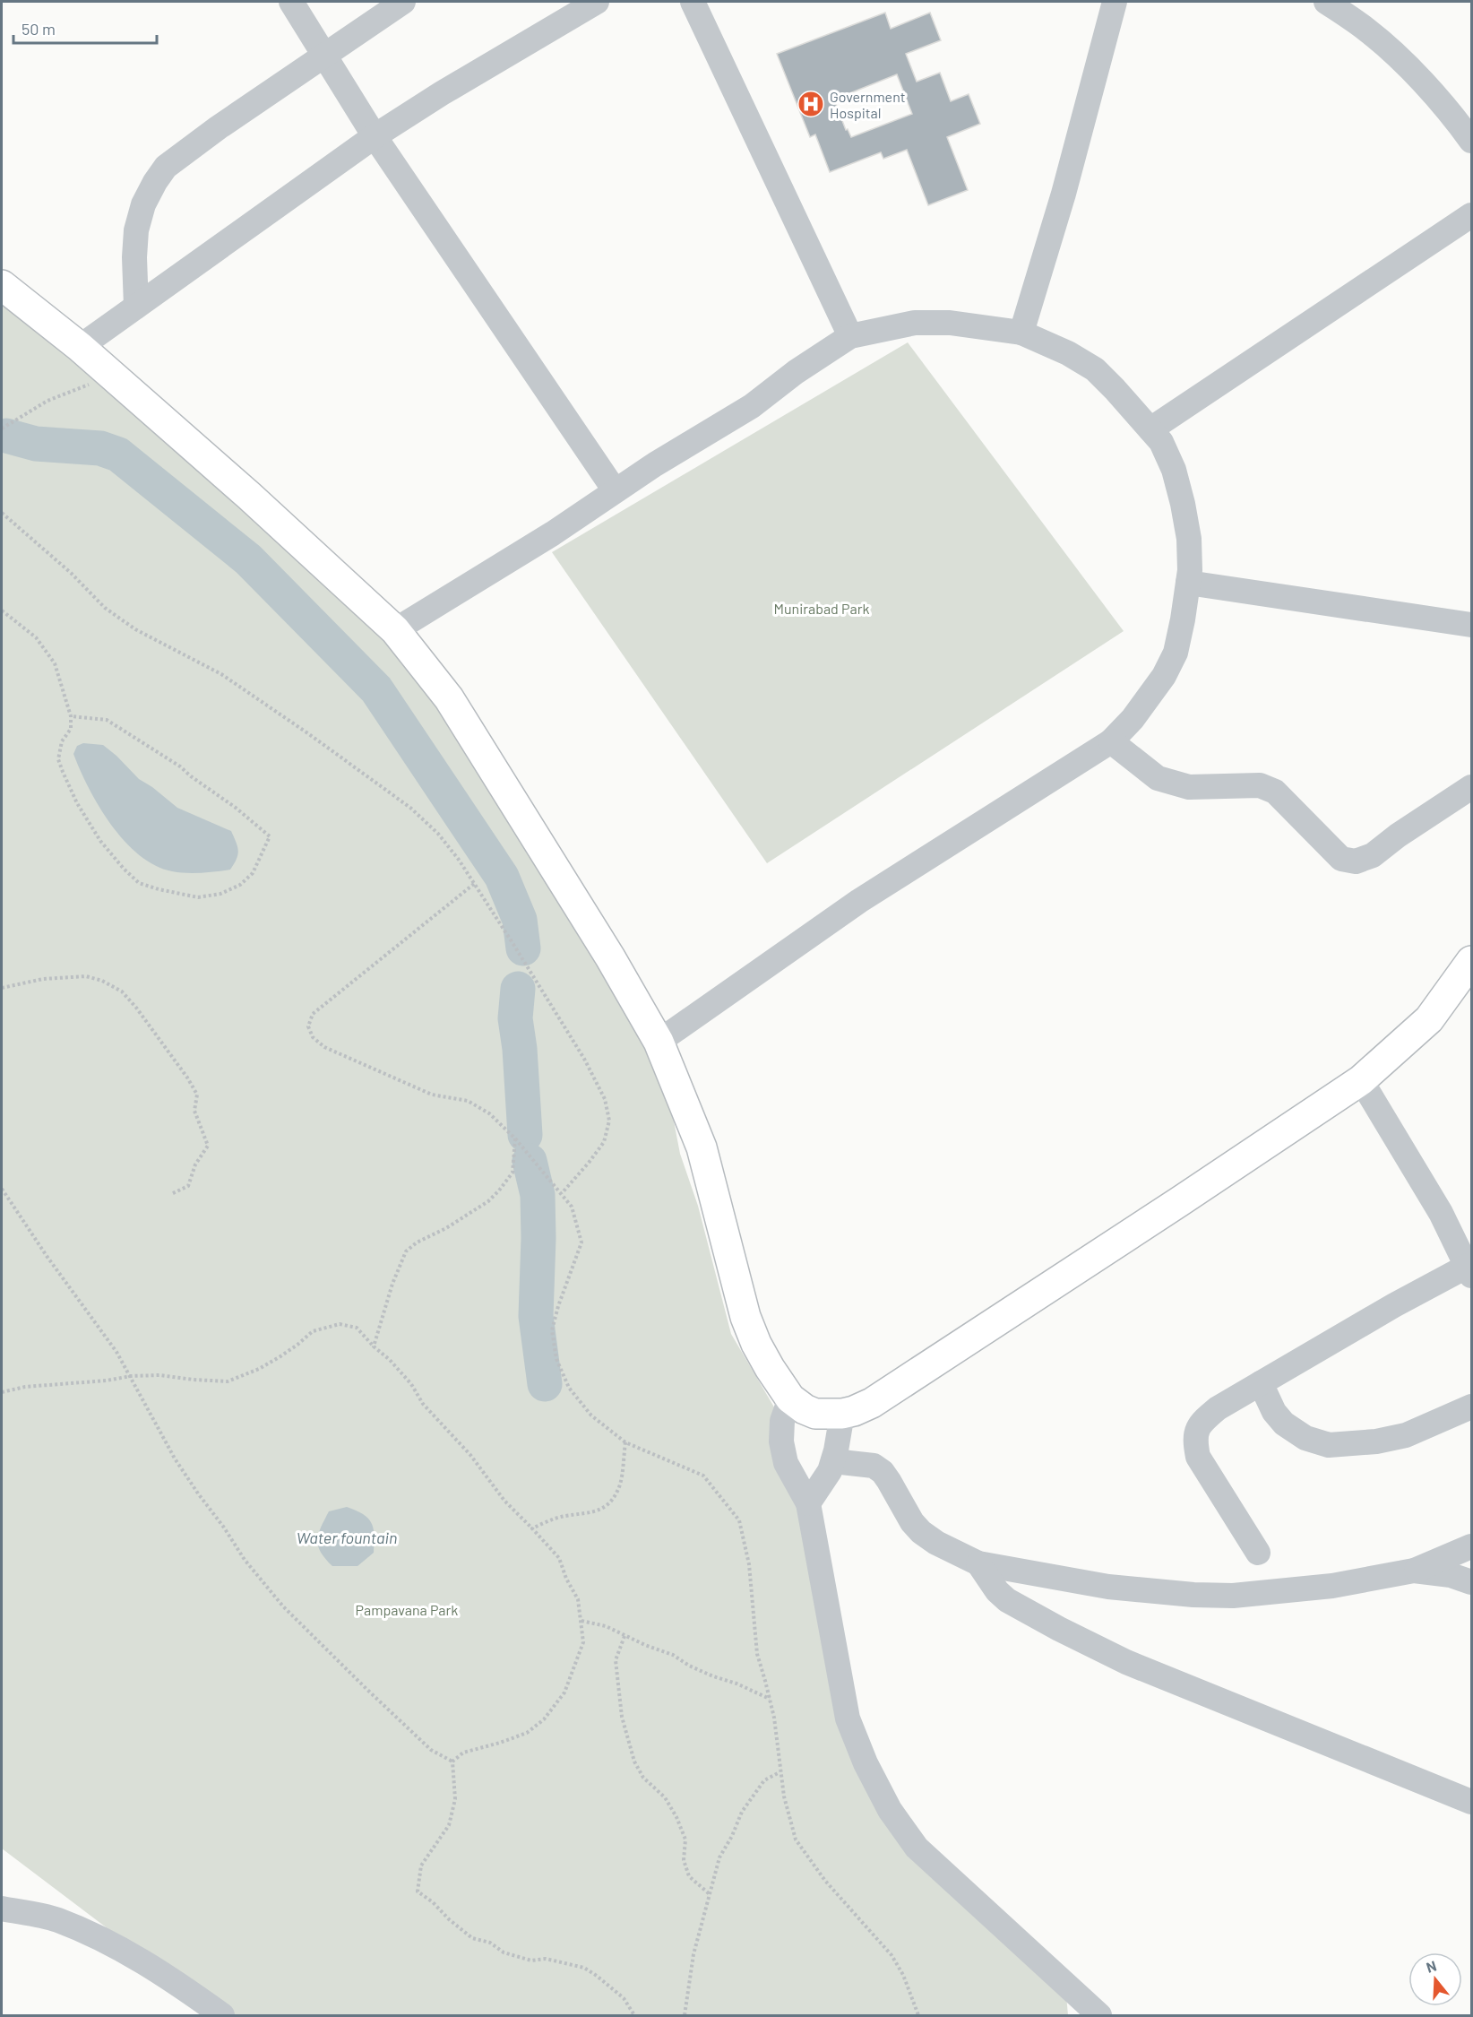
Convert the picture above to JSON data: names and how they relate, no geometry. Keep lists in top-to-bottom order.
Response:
{
  "water": ["Water fountain"],
  "parks": ["Munirabad Park", "Pampavana Park"],
  "places": {
    "hospital": ["Government Hospital"]
  },
  "scale_bar": "50 m",
  "north": "top"
}
